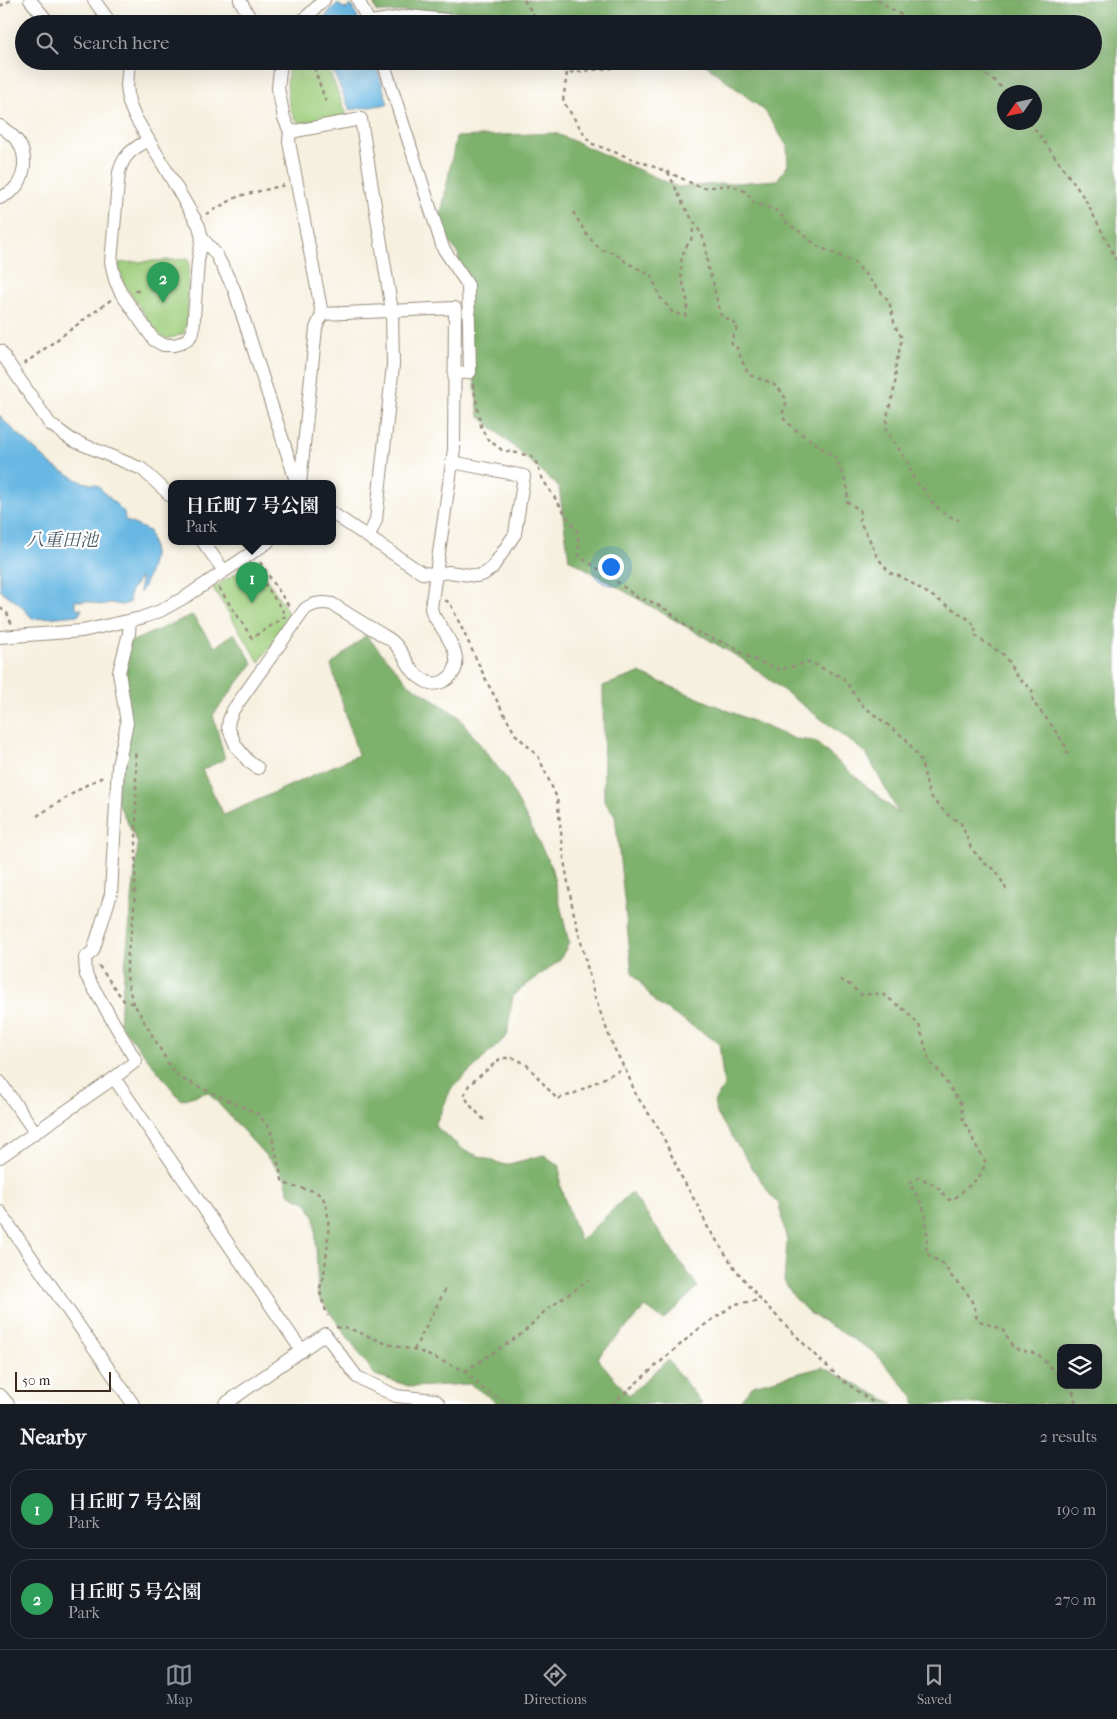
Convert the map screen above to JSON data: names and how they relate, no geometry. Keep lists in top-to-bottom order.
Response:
{
  "water": ["八重田池"],
  "scale_bar": "50 m",
  "north": "bottom left",
  "page": {
    "search": "Search here",
    "pins": ["2", "1"],
    "popup": ["日丘町７号公園", "Park"],
    "scale": "50 m",
    "heading": ["Nearby", "2 results"],
    "list": [
      {
        "mark": "1",
        "name": "日丘町７号公園",
        "note": "Park",
        "value": "190 m"
      },
      {
        "mark": "2",
        "name": "日丘町５号公園",
        "note": "Park",
        "value": "270 m"
      }
    ],
    "nav": ["Map", "Directions", "Saved"]
  }
}
